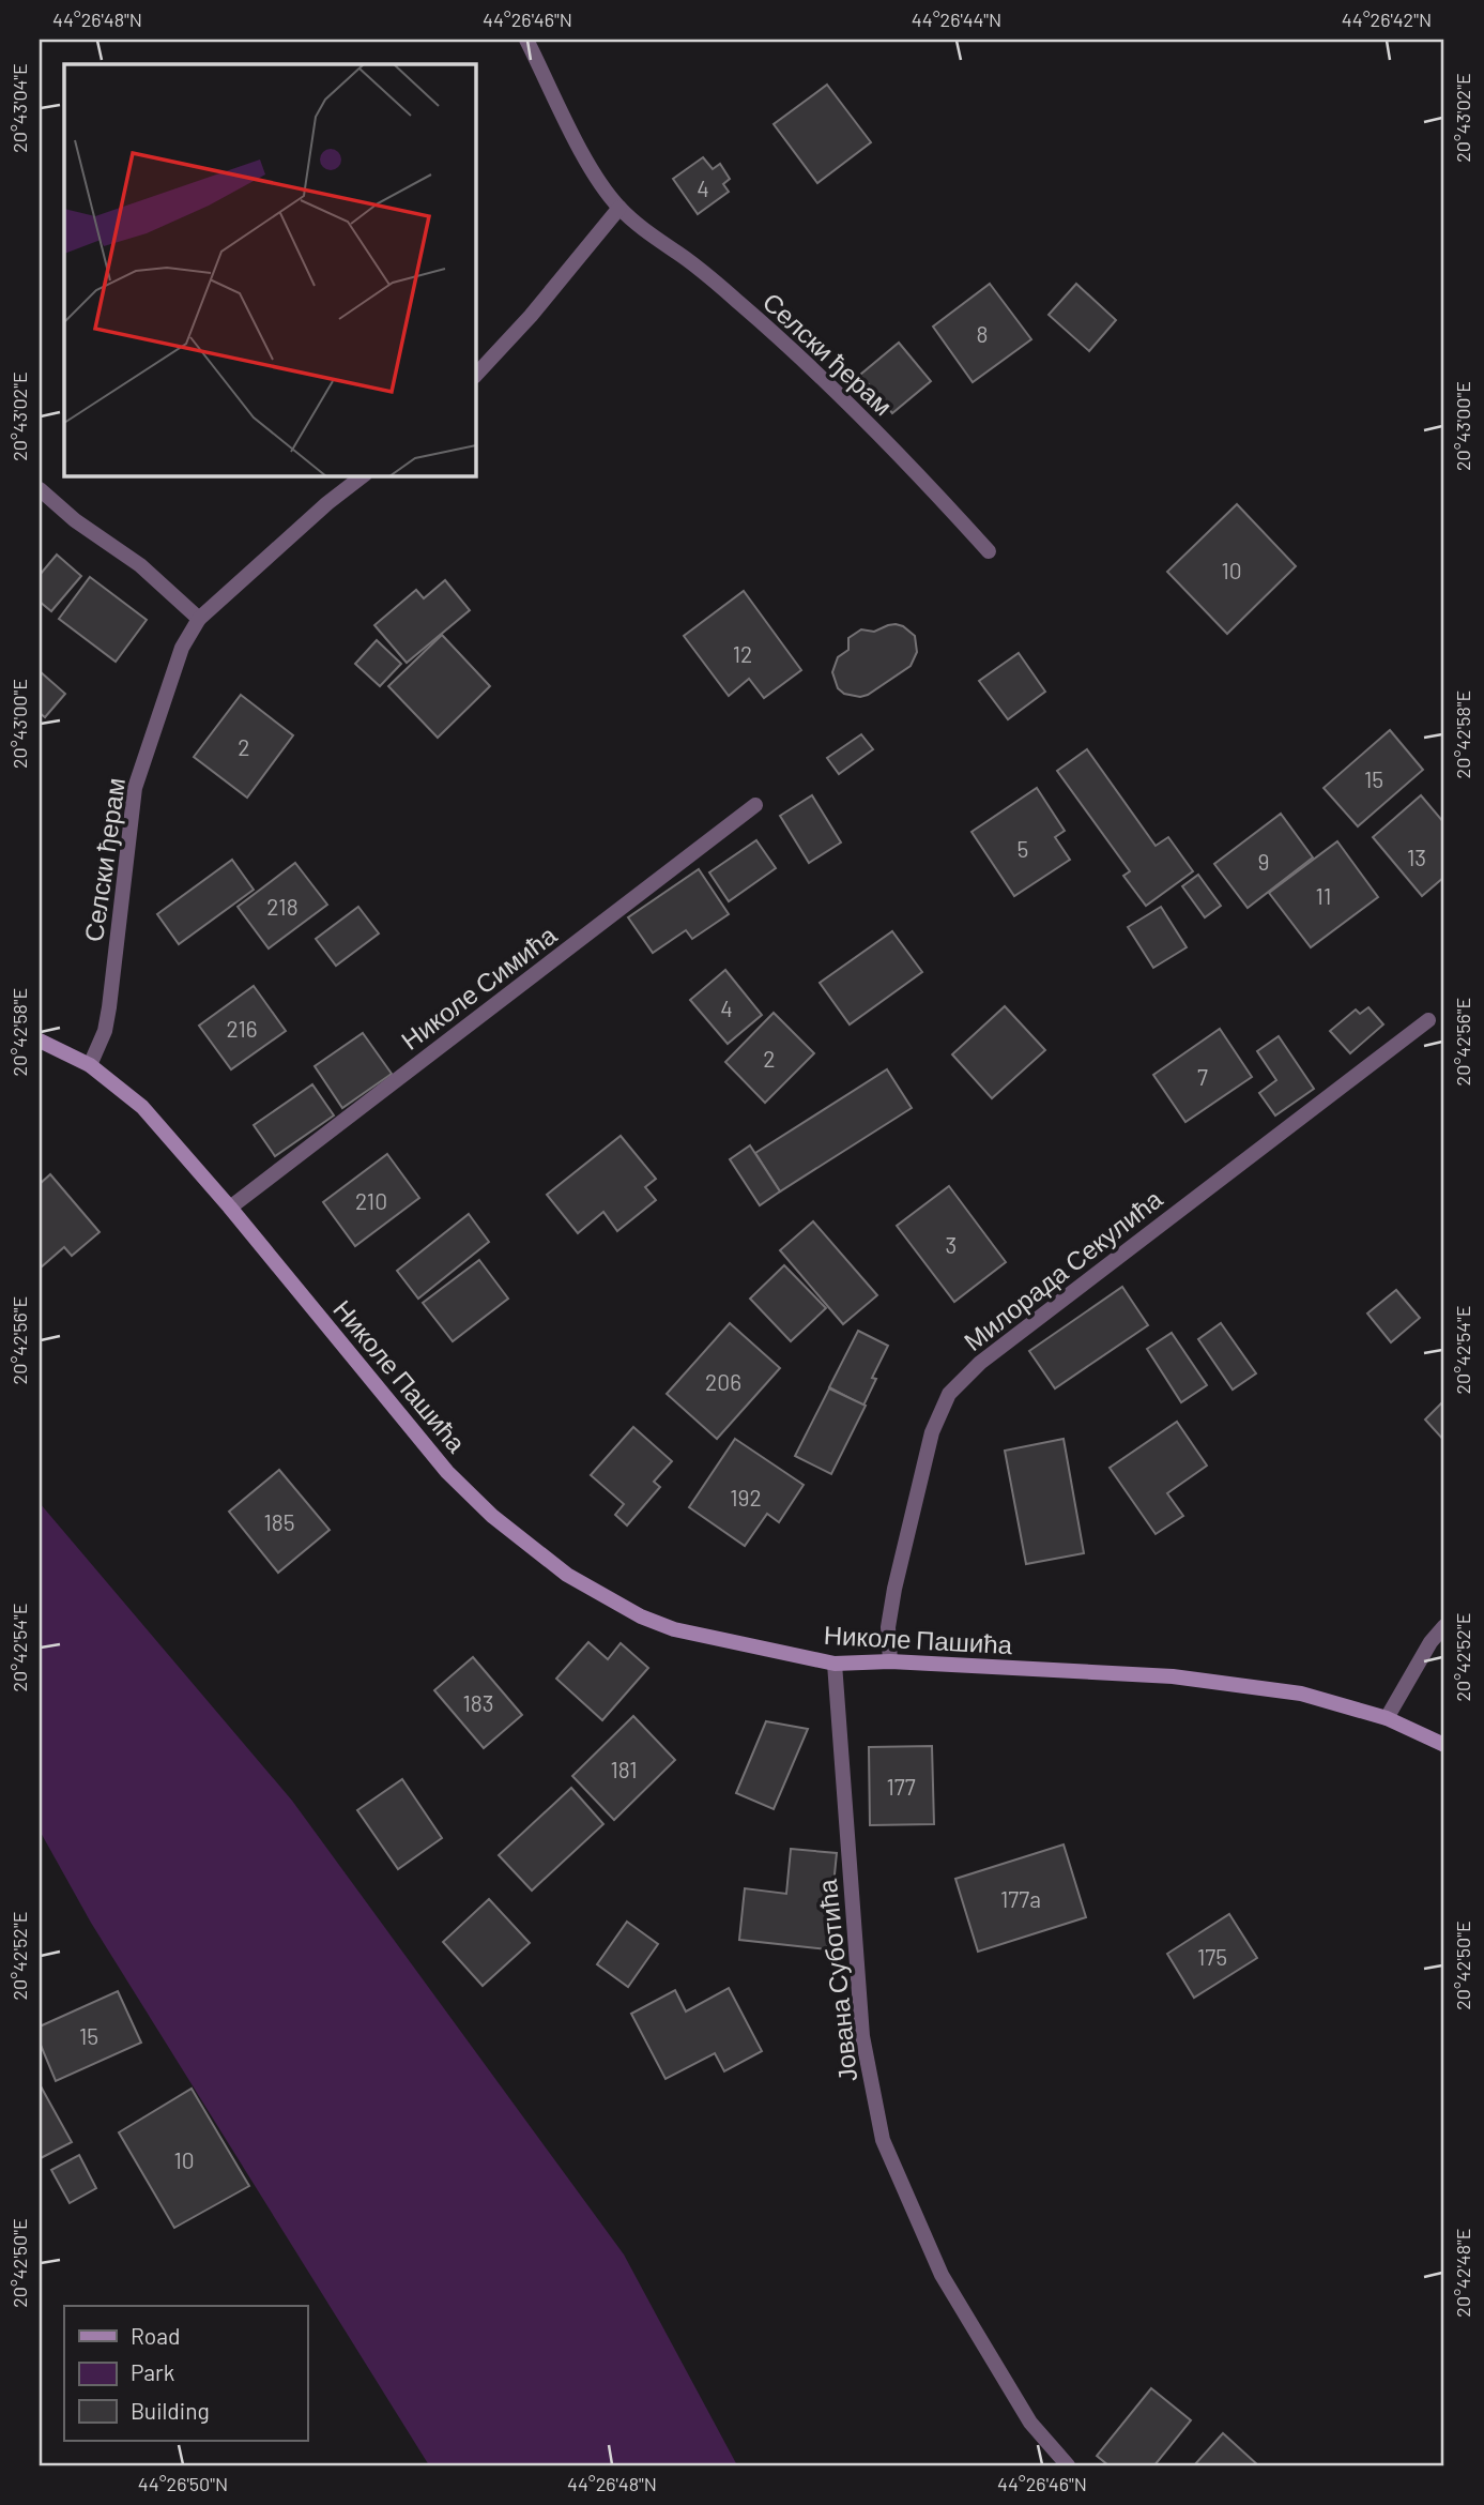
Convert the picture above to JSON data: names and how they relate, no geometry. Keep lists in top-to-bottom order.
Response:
{
  "streets": {
    "street": [
      "Селски ђерам",
      "Николе Симића",
      "Милорада Секулића",
      "Николе Пашића",
      "Јована Суботића"
    ]
  },
  "crossings": [
    ["Селски ђерам", "Николе Пашића"],
    ["Николе Симића", "Николе Пашића"],
    ["Милорада Секулића", "Николе Пашића"],
    ["Николе Пашића", "Јована Суботића"]
  ],
  "house_numbers": [
    "4",
    "8",
    "10",
    "12",
    "2",
    "15",
    "5",
    "13",
    "9",
    "11",
    "218",
    "4",
    "216",
    "2",
    "7",
    "210",
    "3",
    "206",
    "192",
    "185",
    "183",
    "181",
    "177",
    "177a",
    "175",
    "15",
    "10"
  ],
  "legend": ["Road", "Park", "Building"],
  "coordinates": [
    "44°26'48\"N",
    "44°26'46\"N",
    "44°26'44\"N",
    "44°26'42\"N",
    "20°43'04\"E",
    "20°43'02\"E",
    "20°43'00\"E",
    "20°42'58\"E",
    "20°42'56\"E",
    "20°42'54\"E",
    "20°42'52\"E",
    "20°42'50\"E",
    "20°42'48\"E",
    "44°26'50\"N"
  ]
}
